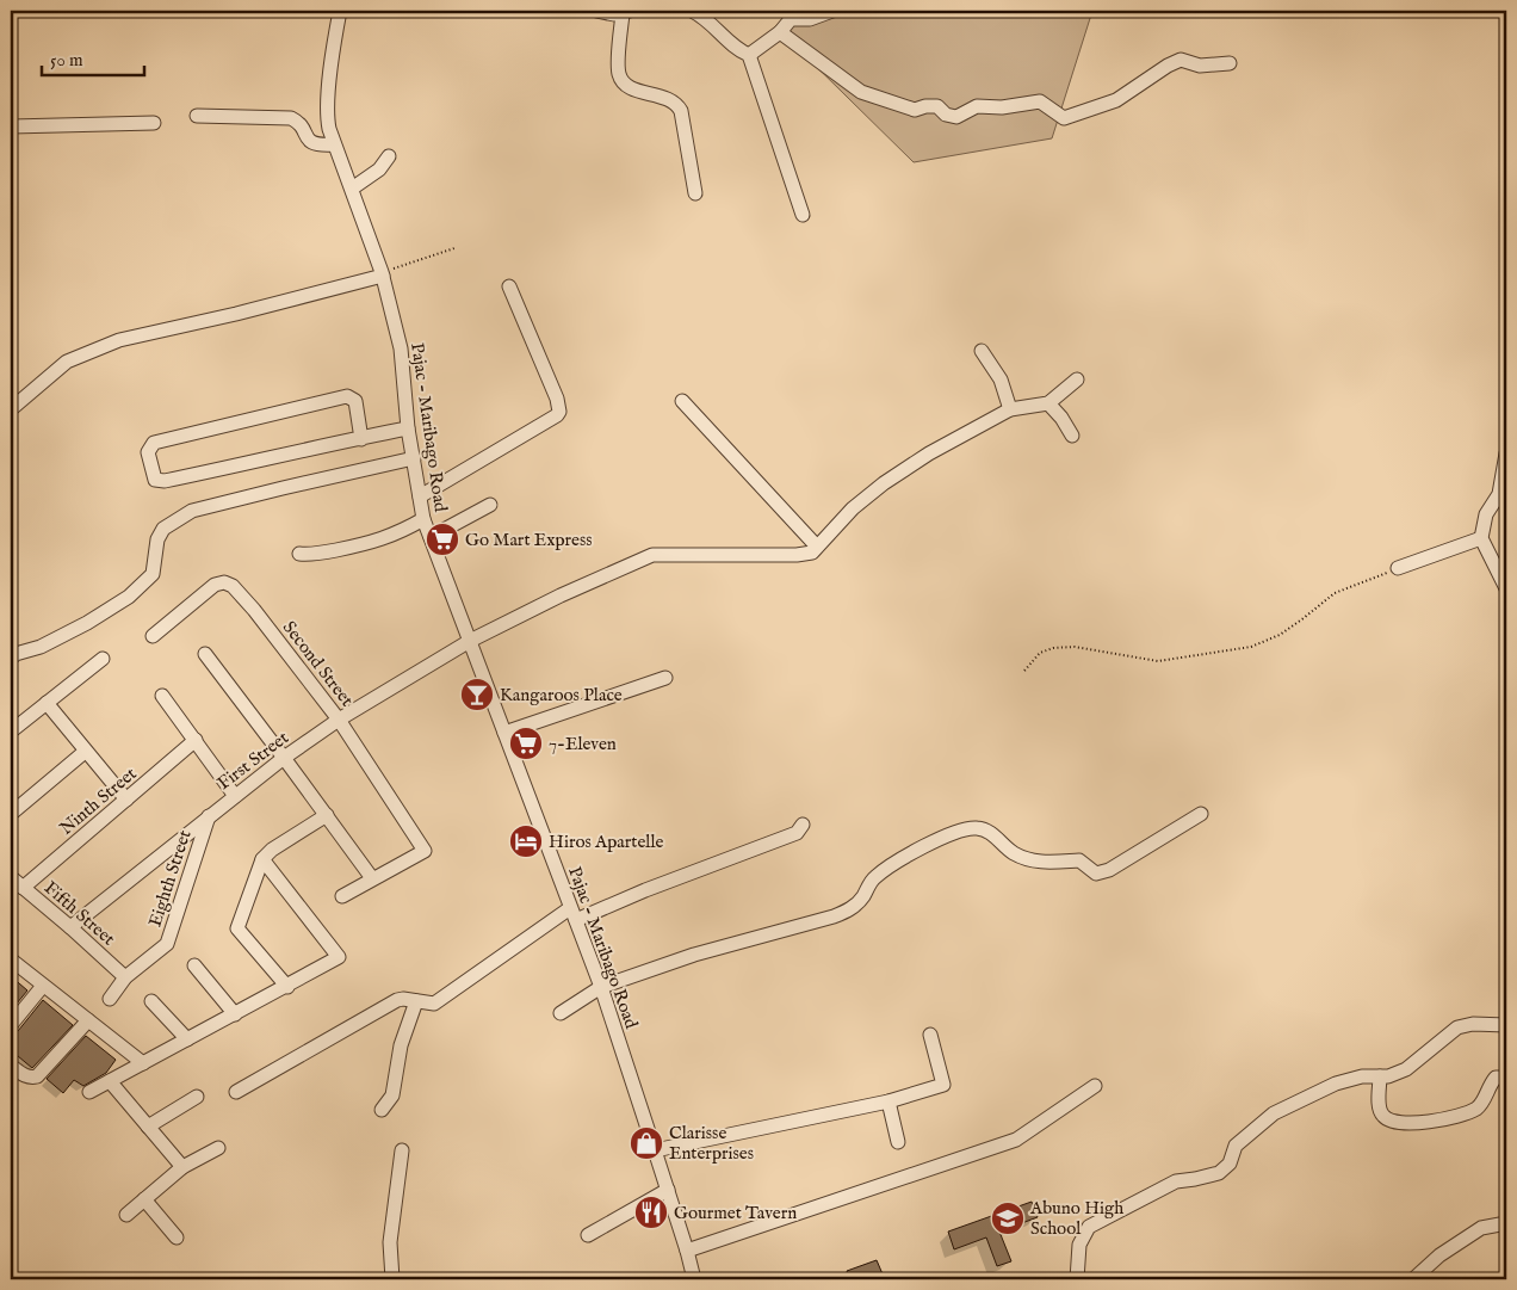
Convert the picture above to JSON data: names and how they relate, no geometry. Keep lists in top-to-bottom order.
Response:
{
  "streets": {
    "street": [
      "Pajac - Maribago Road",
      "Second Street",
      "First Street",
      "Ninth Street",
      "Eighth Street",
      "Fifth Street"
    ]
  },
  "crossings": [
    ["Pajac - Maribago Road", "First Street"],
    ["Second Street", "First Street"],
    ["First Street", "Eighth Street"],
    ["First Street", "Fifth Street"],
    ["Ninth Street", "Fifth Street"],
    ["Eighth Street", "Fifth Street"]
  ],
  "places": {
    "supermarket": ["Go Mart Express", "7-Eleven"],
    "bar": ["Kangaroos Place"],
    "hotel": ["Hiros Apartelle"],
    "shop": ["Clarisse Enterprises"],
    "restaurant": ["Gourmet Tavern"],
    "school or university": ["Abuno High School"]
  },
  "scale_bar": "50 m"
}
